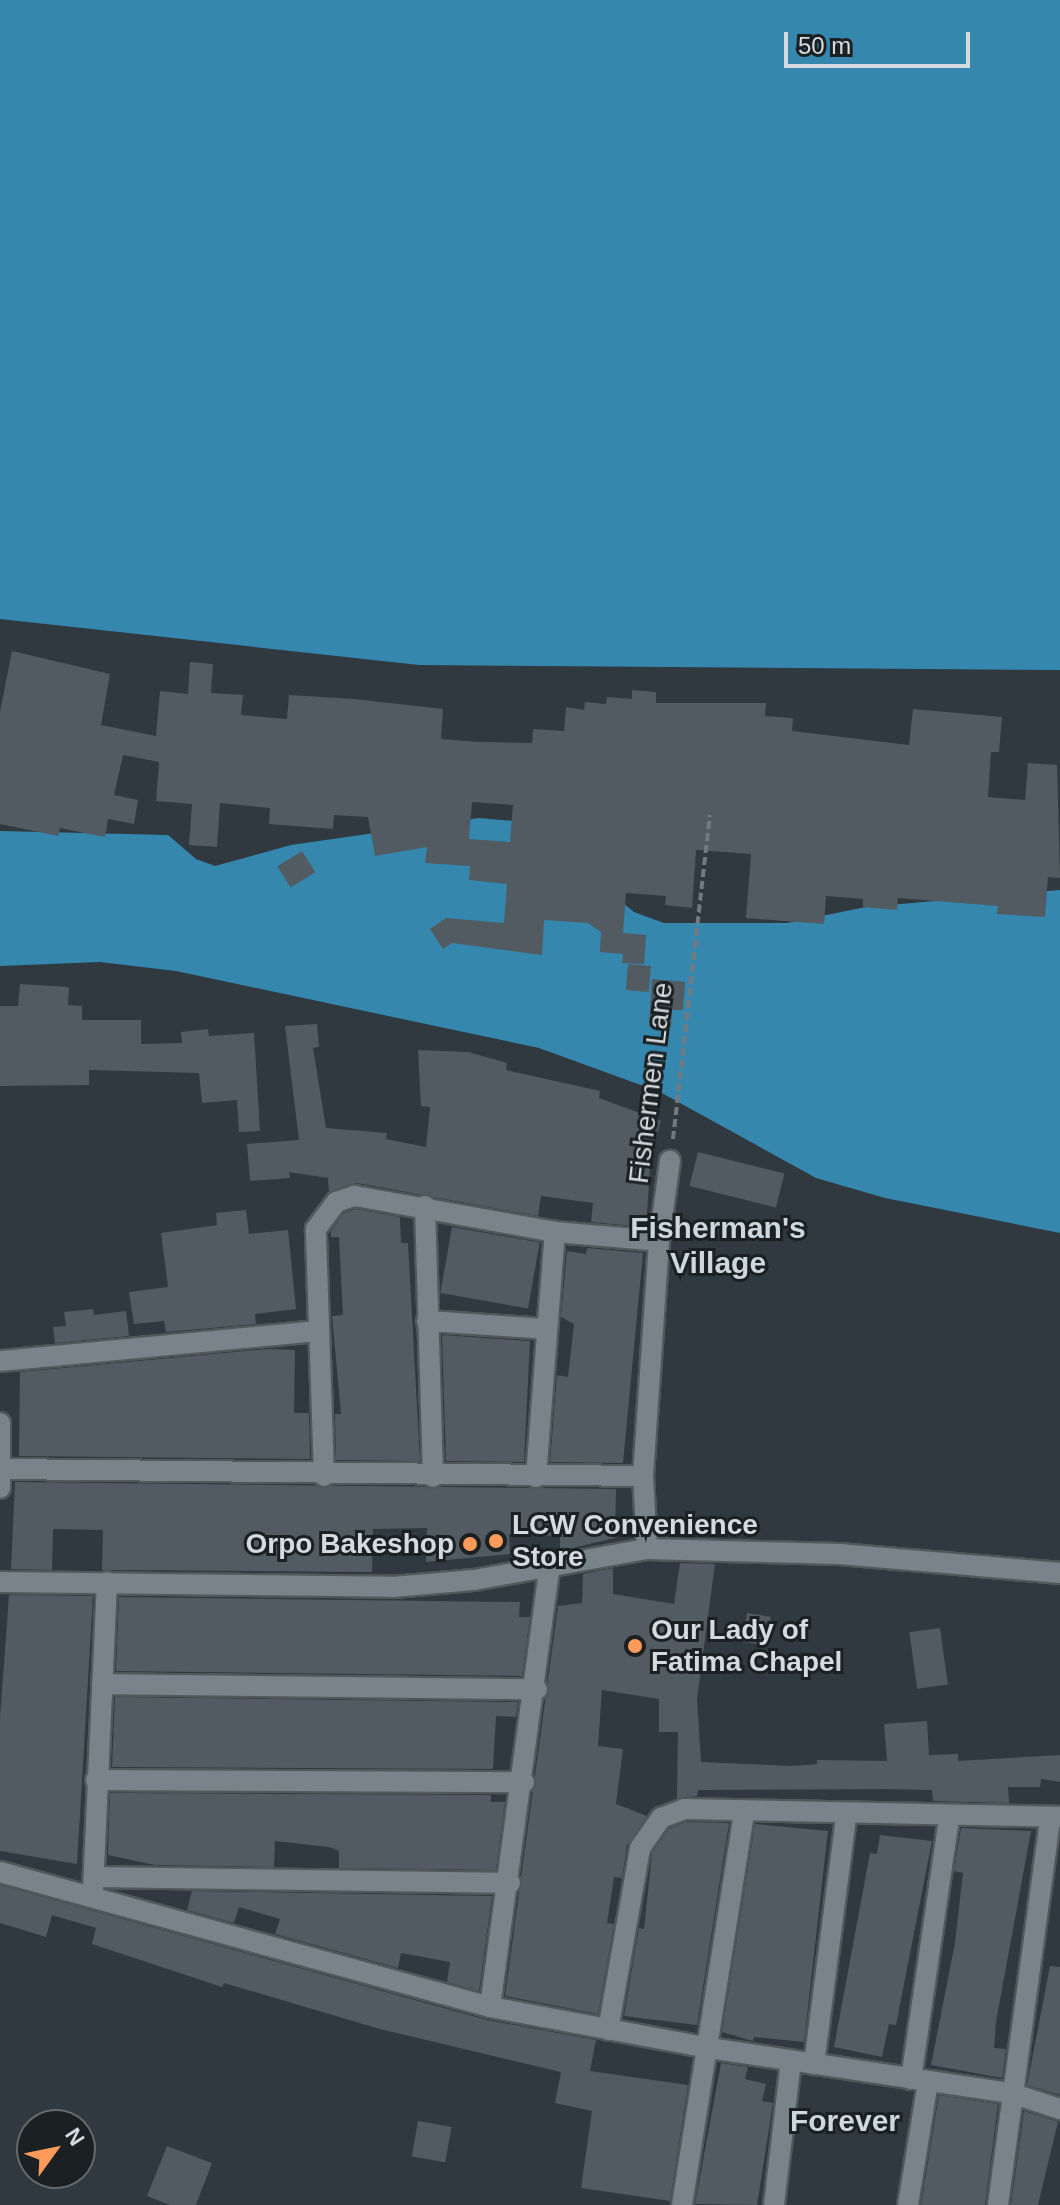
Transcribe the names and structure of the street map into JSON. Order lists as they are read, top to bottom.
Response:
{
  "streets": {
    "street": ["Fishermen Lane"]
  },
  "districts": ["Fisherman's Village", "Forever"],
  "places": ["LCW Convenience Store", "Orpo Bakeshop", "Our Lady of Fatima Chapel"],
  "scale_bar": "50 m",
  "north": "top right"
}
